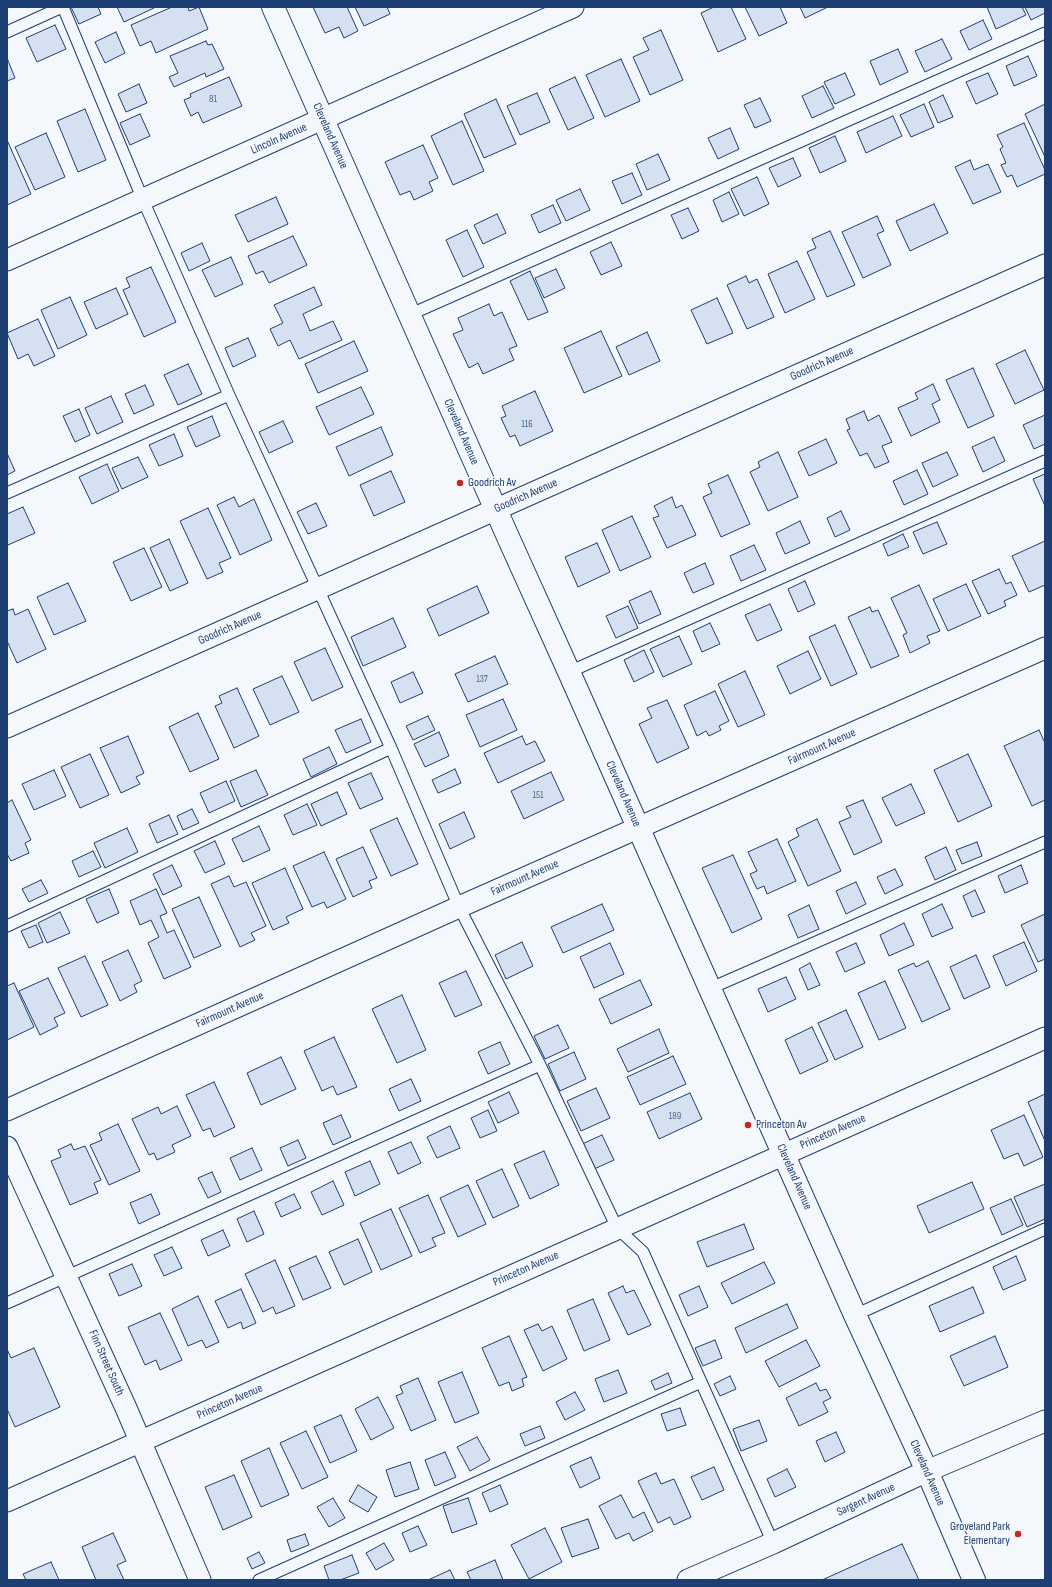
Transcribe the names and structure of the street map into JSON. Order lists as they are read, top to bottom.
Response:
{
  "streets": {
    "street": [
      "Cleveland Avenue",
      "Lincoln Avenue",
      "Goodrich Avenue",
      "Fairmount Avenue",
      "Princeton Avenue",
      "Finn Street South",
      "Sargent Avenue"
    ]
  },
  "crossings": [
    ["Cleveland Avenue", "Lincoln Avenue"],
    ["Cleveland Avenue", "Goodrich Avenue"],
    ["Cleveland Avenue", "Fairmount Avenue"],
    ["Cleveland Avenue", "Princeton Avenue"],
    ["Cleveland Avenue", "Sargent Avenue"],
    ["Princeton Avenue", "Finn Street South"]
  ],
  "places": ["Goodrich Av", "Princeton Av", "Groveland Park Elementary"],
  "house_numbers": [
    "81",
    "116",
    "137",
    "151",
    "189"
  ]
}
